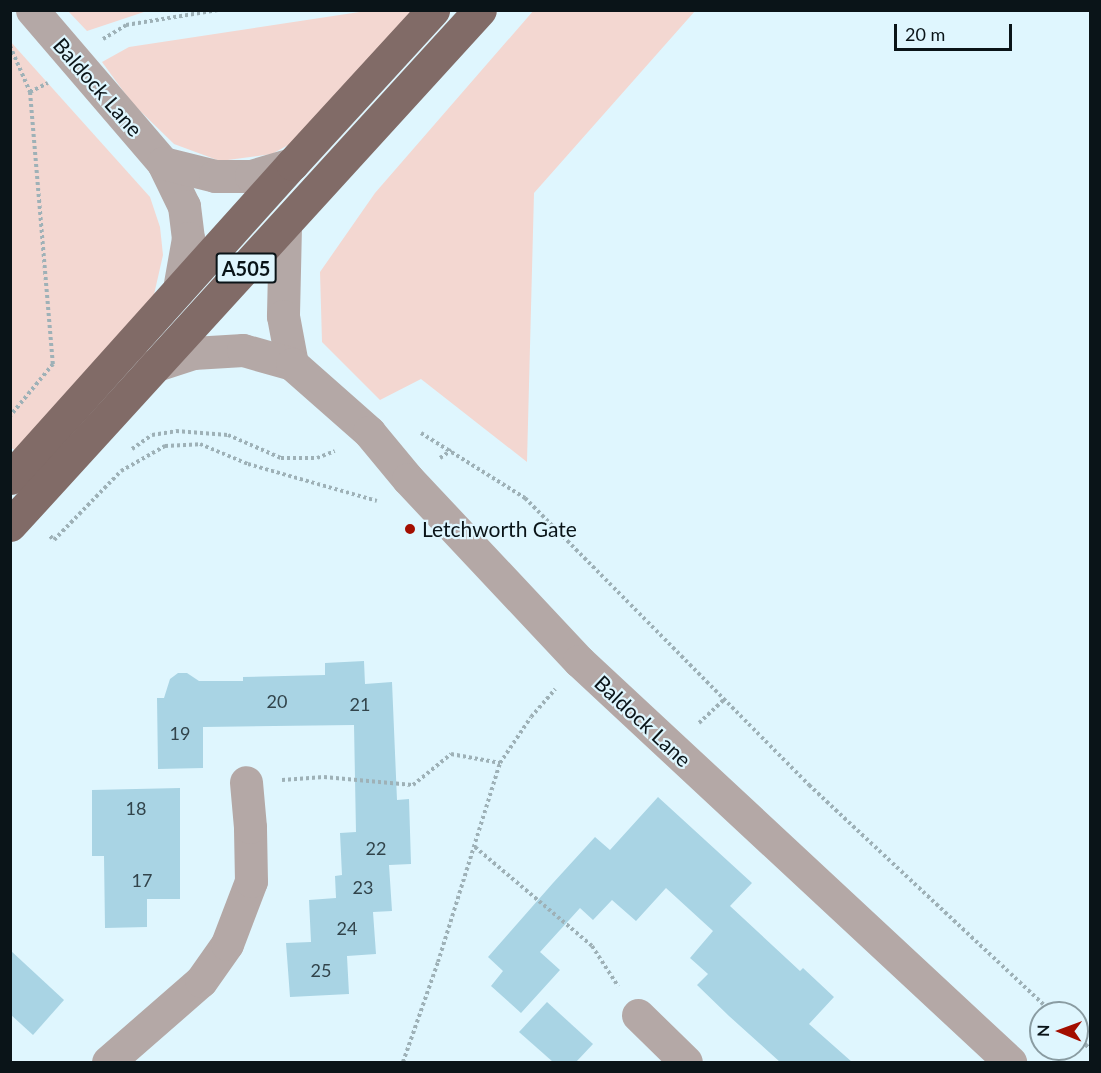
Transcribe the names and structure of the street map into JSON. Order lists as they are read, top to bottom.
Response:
{
  "streets": {
    "main road": ["A505"],
    "street": ["Baldock Lane"]
  },
  "crossings": [
    ["Baldock Lane", "A505"]
  ],
  "places": ["Letchworth Gate"],
  "house_numbers": [
    "20",
    "21",
    "19",
    "18",
    "22",
    "17",
    "23",
    "24",
    "25"
  ],
  "scale_bar": "20 m",
  "north": "left"
}
